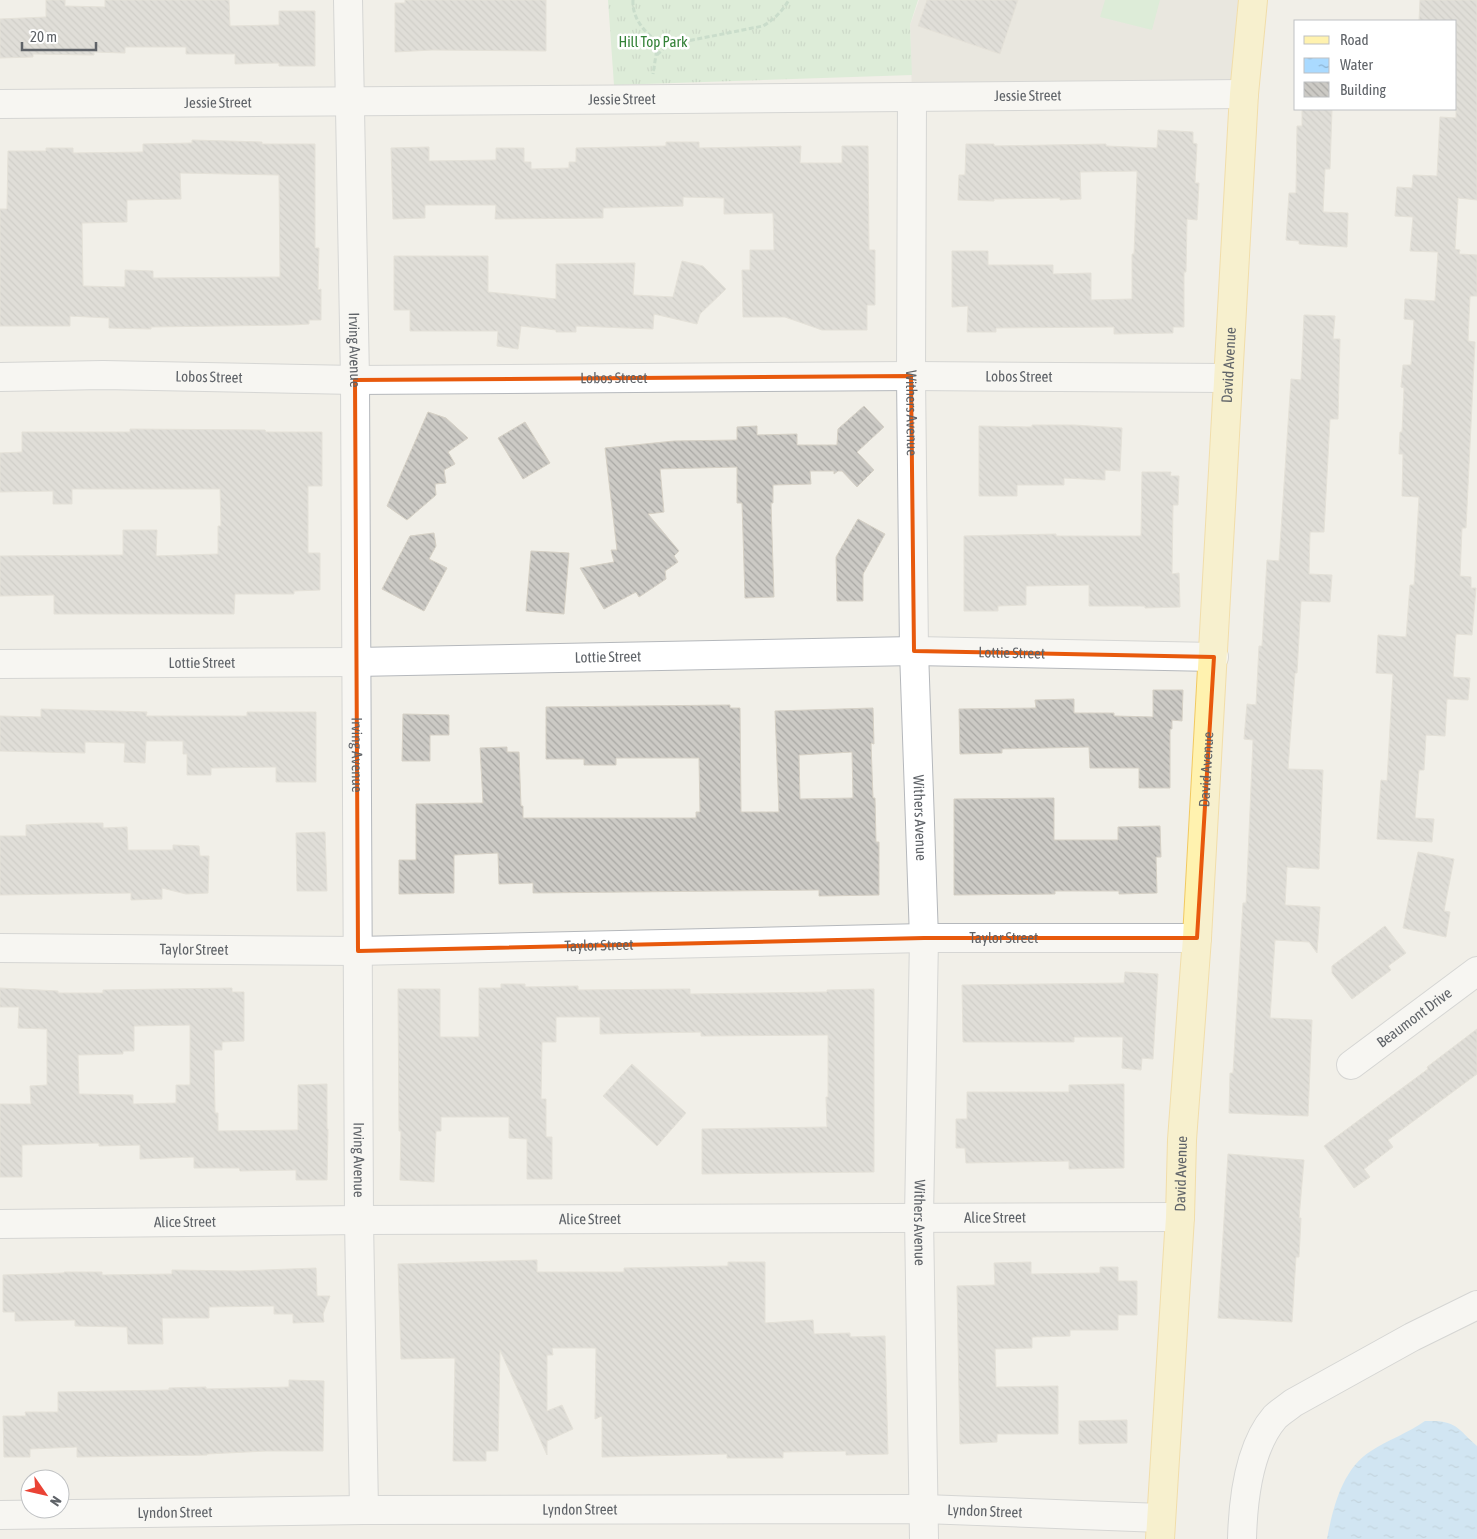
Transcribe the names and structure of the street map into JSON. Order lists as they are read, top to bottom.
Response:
{
  "streets": {
    "main road": ["David Avenue"],
    "street": [
      "Jessie Street",
      "Irving Avenue",
      "Lobos Street",
      "Withers Avenue",
      "Lottie Street",
      "Taylor Street",
      "Beaumont Drive",
      "Alice Street",
      "Lyndon Street"
    ]
  },
  "crossings": [
    ["Jessie Street", "Irving Avenue"],
    ["Jessie Street", "David Avenue"],
    ["Jessie Street", "Withers Avenue"],
    ["Irving Avenue", "Lobos Street"],
    ["Irving Avenue", "Lottie Street"],
    ["Irving Avenue", "Taylor Street"],
    ["Irving Avenue", "Alice Street"],
    ["Irving Avenue", "Lyndon Street"],
    ["David Avenue", "Lobos Street"],
    ["David Avenue", "Lottie Street"],
    ["David Avenue", "Taylor Street"],
    ["David Avenue", "Alice Street"],
    ["David Avenue", "Lyndon Street"],
    ["Lobos Street", "Withers Avenue"],
    ["Withers Avenue", "Lottie Street"],
    ["Withers Avenue", "Taylor Street"],
    ["Withers Avenue", "Alice Street"],
    ["Withers Avenue", "Lyndon Street"]
  ],
  "parks": ["Hill Top Park"],
  "legend": ["Road", "Water", "Building"],
  "scale_bar": "20 m",
  "north": "bottom right"
}
